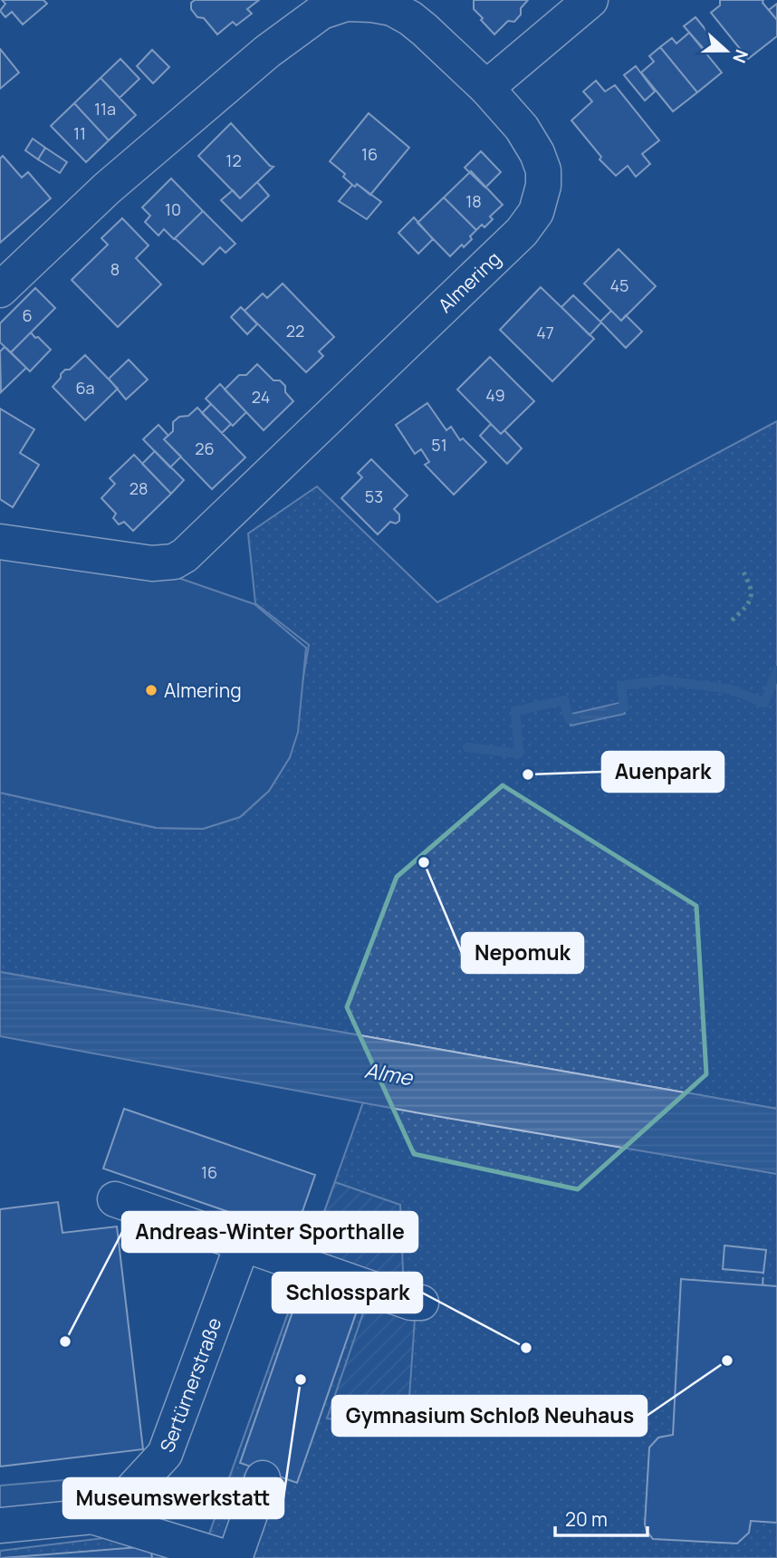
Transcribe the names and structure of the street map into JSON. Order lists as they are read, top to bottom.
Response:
{
  "streets": {
    "street": ["Almering", "Sertürnerstraße"]
  },
  "water": ["Alme"],
  "places": [
    "Almering",
    "Auenpark",
    "Nepomuk",
    "Andreas-Winter Sporthalle",
    "Schlosspark",
    "Gymnasium Schloß Neuhaus",
    "Museumswerkstatt"
  ],
  "house_numbers": [
    "11a",
    "11",
    "16",
    "12",
    "18",
    "10",
    "8",
    "45",
    "6",
    "22",
    "47",
    "6a",
    "49",
    "24",
    "51",
    "26",
    "28",
    "53",
    "16"
  ],
  "scale_bar": "20 m",
  "north": "right"
}
